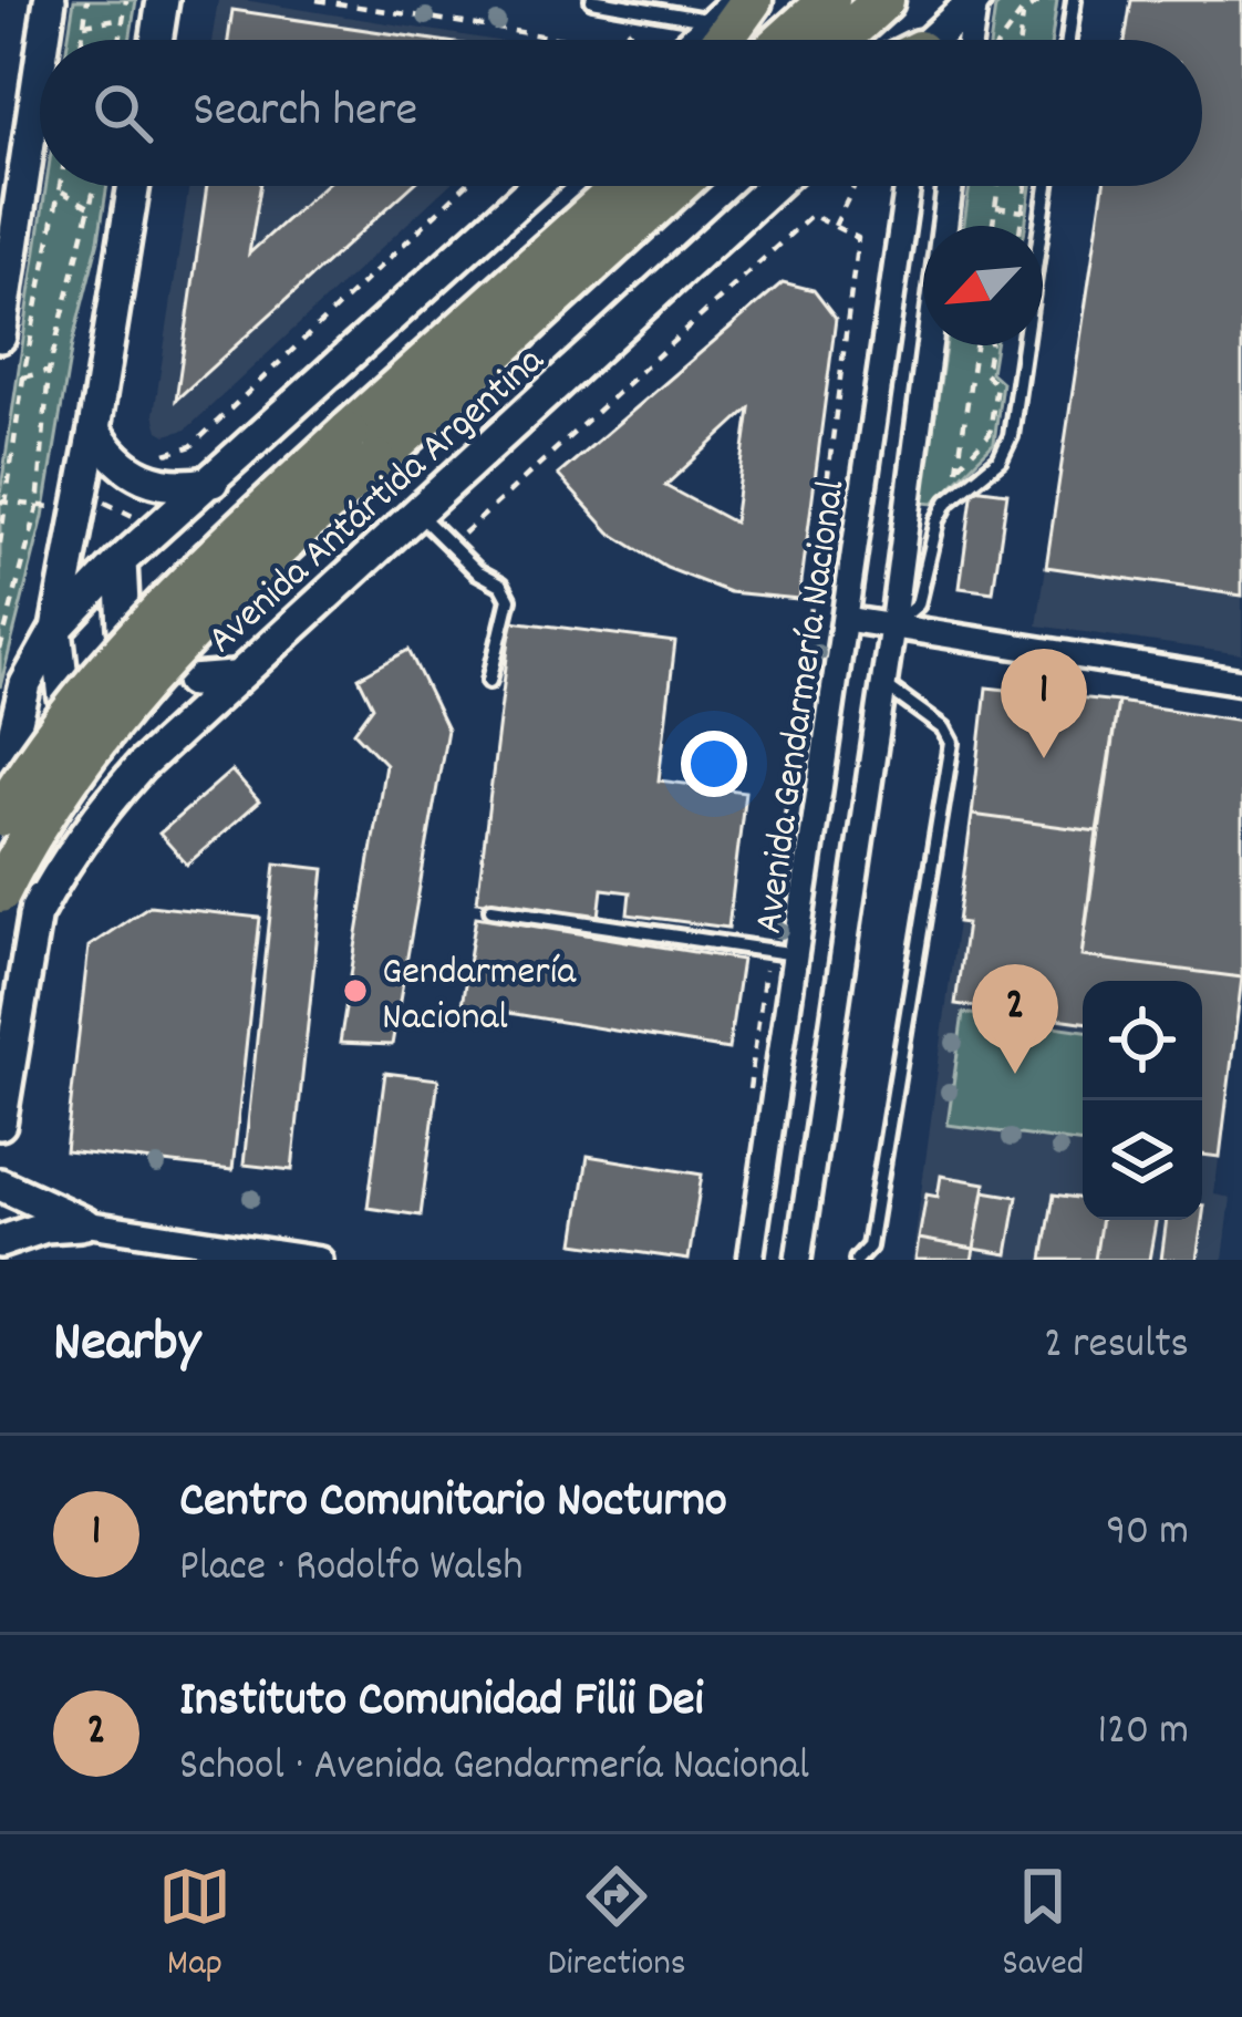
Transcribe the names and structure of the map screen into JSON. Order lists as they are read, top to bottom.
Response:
{
  "streets": {
    "main road": ["Avenida Antártida Argentina"],
    "street": ["Avenida Gendarmería Nacional"]
  },
  "places": ["Gendarmería Nacional"],
  "north": "bottom left",
  "page": {
    "search": "Search here",
    "pins": ["1", "2"],
    "heading": ["Nearby", "2 results"],
    "list": [
      {
        "mark": "1",
        "name": "Centro Comunitario Nocturno",
        "note": "Place · Rodolfo Walsh",
        "value": "90 m"
      },
      {
        "mark": "2",
        "name": "Instituto Comunidad Filii Dei",
        "note": "School · Avenida Gendarmería Nacional",
        "value": "120 m"
      }
    ],
    "nav": ["Map", "Directions", "Saved"]
  }
}
